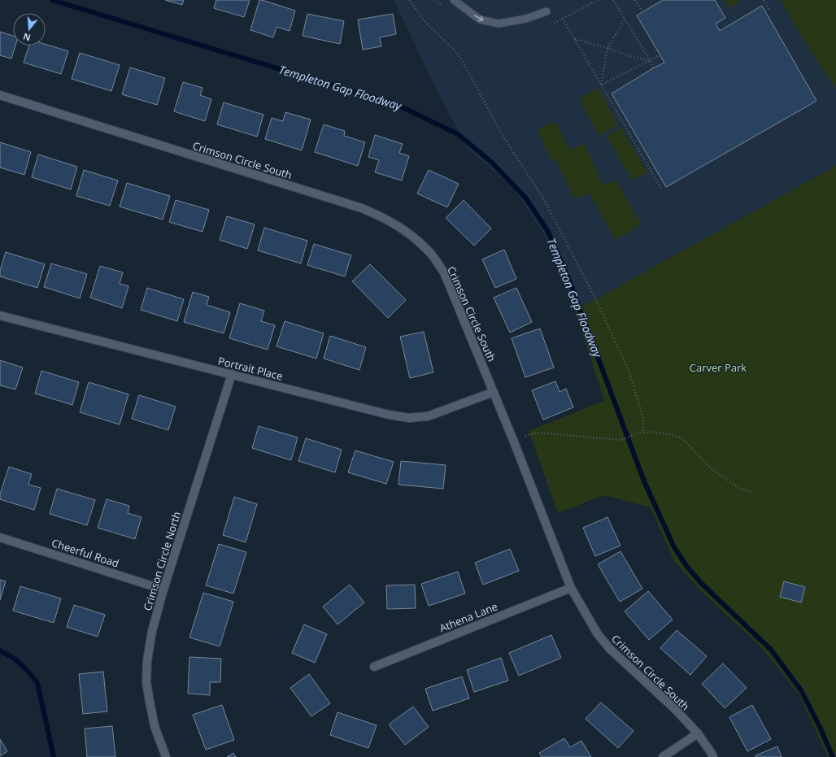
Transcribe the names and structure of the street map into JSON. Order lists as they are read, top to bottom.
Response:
{
  "streets": {
    "street": [
      "Crimson Circle South",
      "Portrait Place",
      "Cheerful Road",
      "Crimson Circle North",
      "Athena Lane"
    ]
  },
  "crossings": [
    ["Crimson Circle South", "Portrait Place"],
    ["Crimson Circle South", "Athena Lane"],
    ["Portrait Place", "Crimson Circle North"],
    ["Cheerful Road", "Crimson Circle North"]
  ],
  "water": ["Templeton Gap Floodway"],
  "parks": ["Carver Park"],
  "north": "bottom"
}
